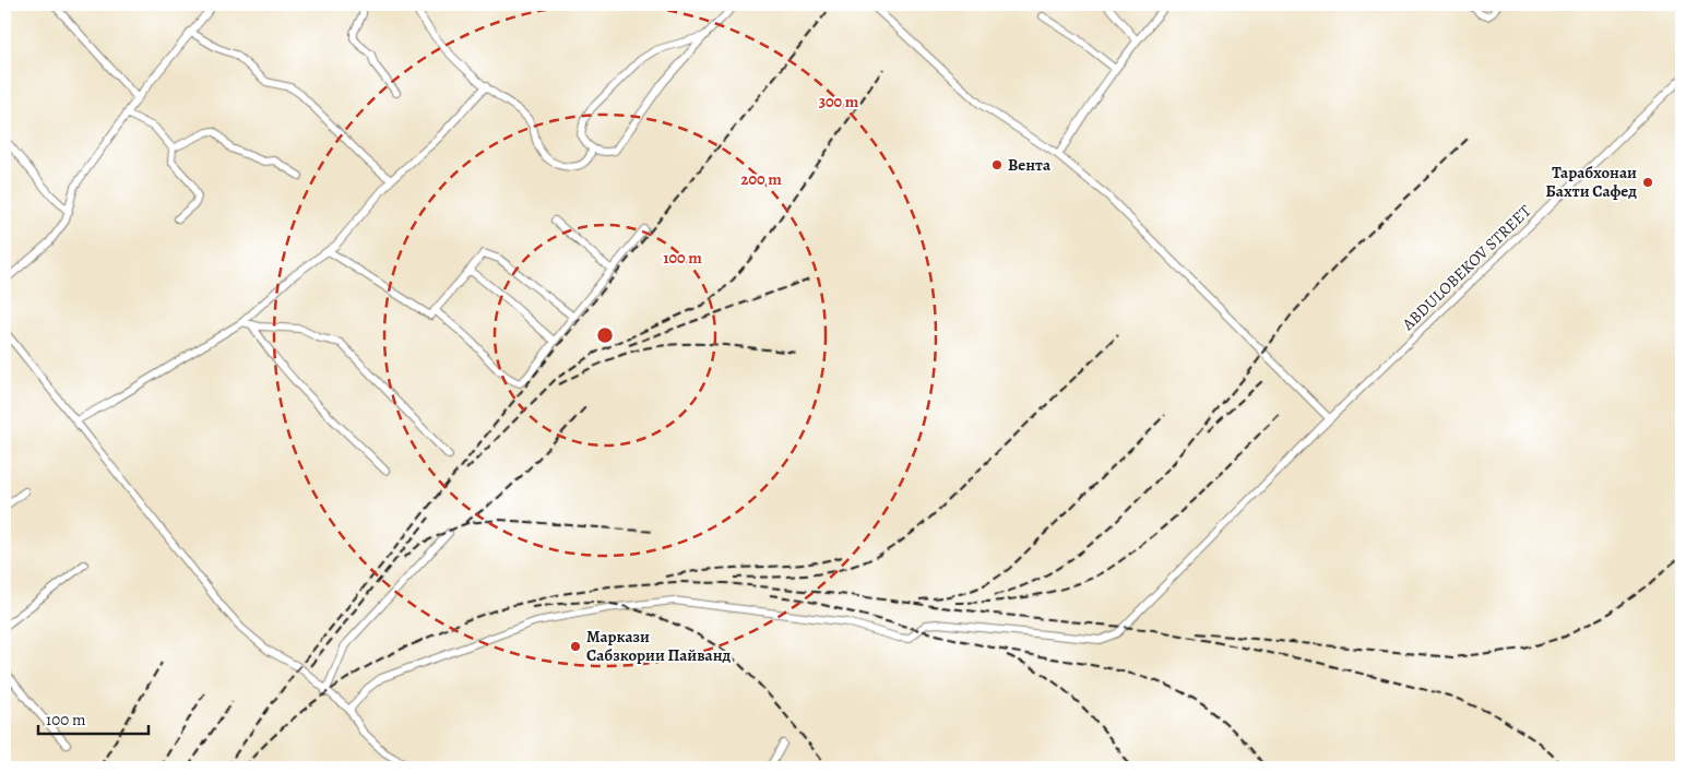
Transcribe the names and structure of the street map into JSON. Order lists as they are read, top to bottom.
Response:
{
  "streets": {
    "street": ["ABDULOBEKOV STREET"]
  },
  "places": ["Вента", "Тарабхонаи Бахти Сафед", "Маркази Сабзкории Пайванд"],
  "scale_bar": "100 m",
  "rings": ["300 m", "200 m", "100 m"]
}
